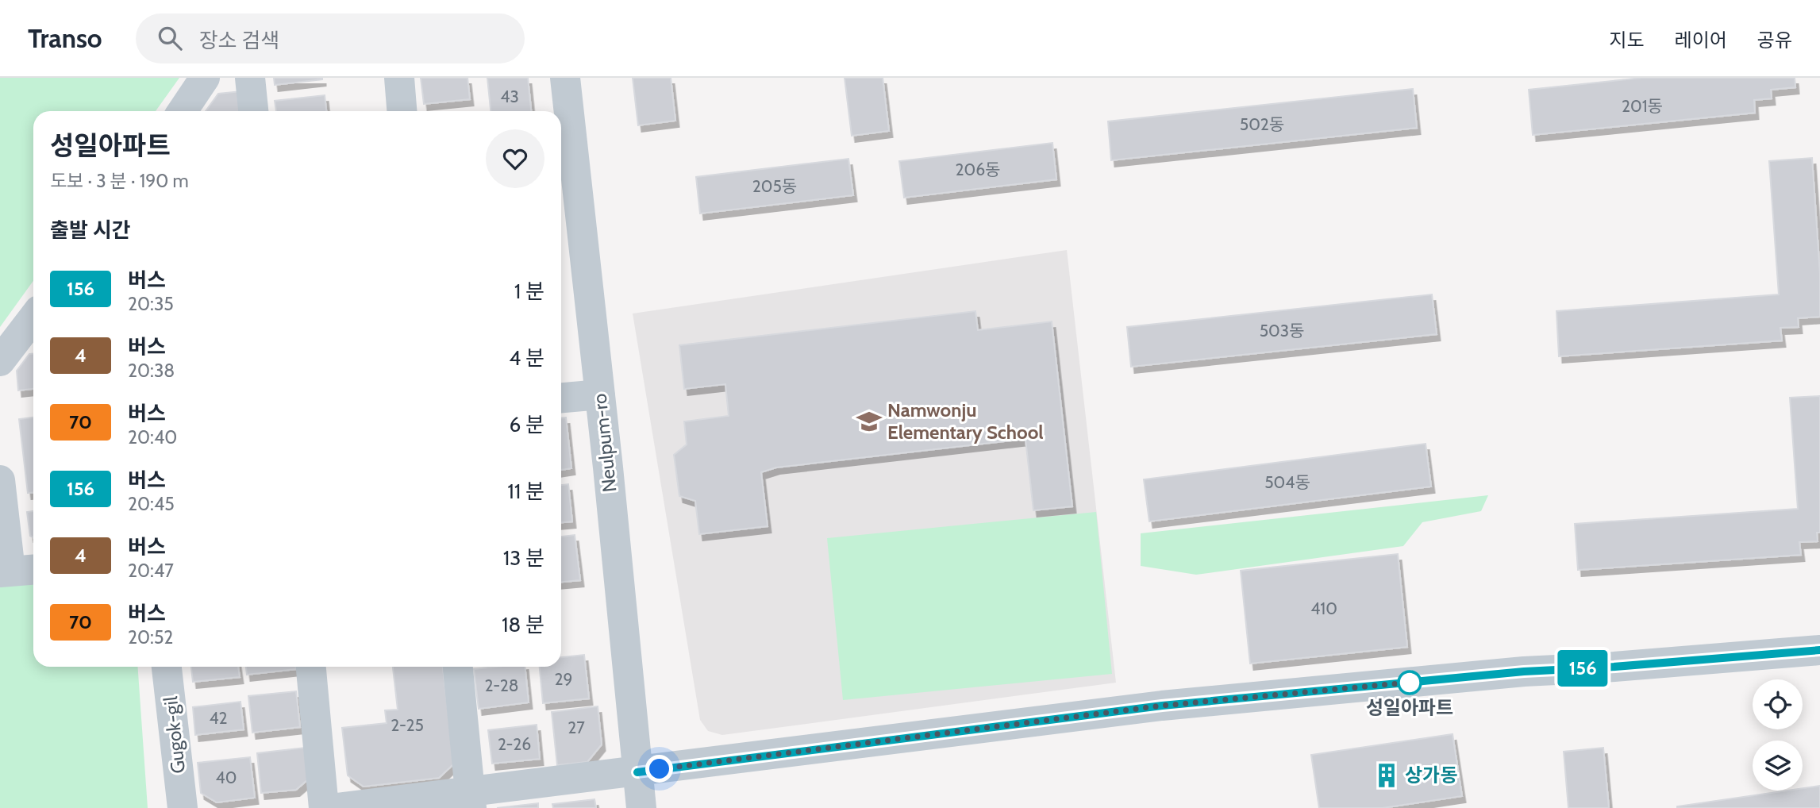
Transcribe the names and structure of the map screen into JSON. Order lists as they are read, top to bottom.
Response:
{
  "streets": {
    "street": ["Neulpum-ro", "Gugok-gil"]
  },
  "places": {
    "school or university": ["Namwonju Elementary School"],
    "other": ["성일아파트"],
    "building": ["상가동"]
  },
  "lines": ["bus line 156"],
  "house_numbers": [
    "43",
    "201동",
    "502동",
    "206동",
    "205동",
    "503동",
    "504동",
    "410",
    "29",
    "2-28",
    "42",
    "2-25",
    "27",
    "2-26",
    "40"
  ],
  "page": {
    "header": "Transo",
    "search": "장소 검색",
    "nav": ["지도", "레이어", "공유"],
    "on_map": "156",
    "heading": [
      ["성일아파트", "도보 · 3 분 · 190 m"],
      "출발 시간"
    ],
    "list": [
      {
        "mark": "156",
        "name": "버스",
        "note": "20:35",
        "value": "1 분"
      },
      {
        "mark": "4",
        "name": "버스",
        "note": "20:38",
        "value": "4 분"
      },
      {
        "mark": "70",
        "name": "버스",
        "note": "20:40",
        "value": "6 분"
      },
      {
        "mark": "156",
        "name": "버스",
        "note": "20:45",
        "value": "11 분"
      },
      {
        "mark": "4",
        "name": "버스",
        "note": "20:47",
        "value": "13 분"
      },
      {
        "mark": "70",
        "name": "버스",
        "note": "20:52",
        "value": "18 분"
      }
    ]
  }
}
